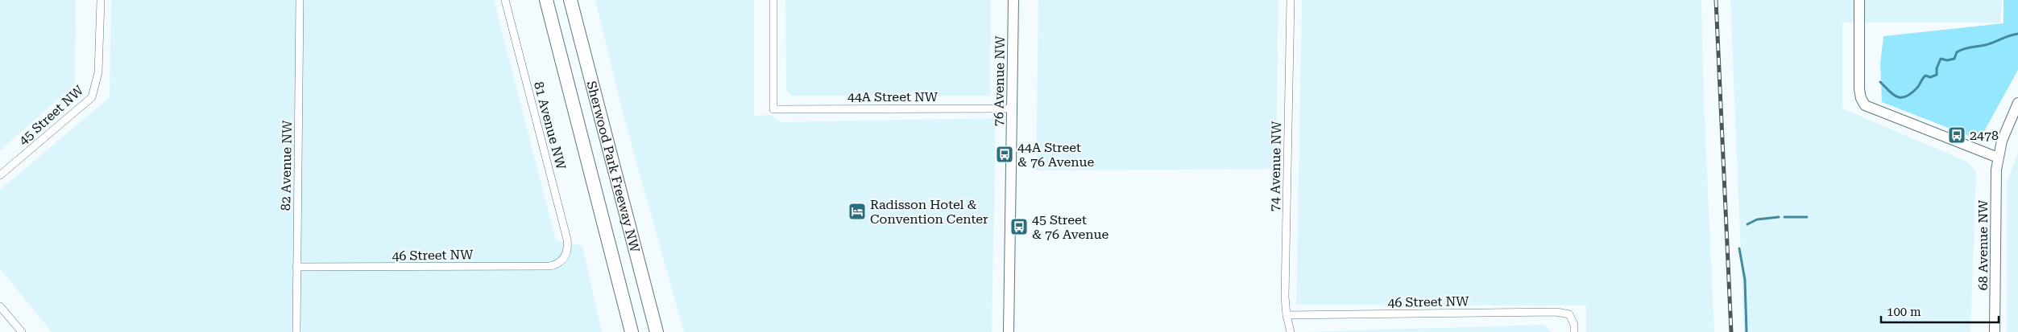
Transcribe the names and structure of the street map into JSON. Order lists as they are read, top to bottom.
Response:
{
  "streets": {
    "highway": ["Sherwood Park Freeway NW"],
    "street": [
      "76 Avenue NW",
      "44A Street NW",
      "45 Street NW",
      "81 Avenue NW",
      "82 Avenue NW",
      "74 Avenue NW",
      "68 Avenue NW",
      "46 Street NW"
    ]
  },
  "crossings": [
    ["76 Avenue NW", "44A Street NW"],
    ["81 Avenue NW", "46 Street NW"],
    ["82 Avenue NW", "46 Street NW"],
    ["74 Avenue NW", "46 Street NW"]
  ],
  "places": {
    "bus stop": ["2478", "44A Street & 76 Avenue", "45 Street & 76 Avenue"],
    "hotel": ["Radisson Hotel & Convention Center"]
  },
  "scale_bar": "100 m"
}
